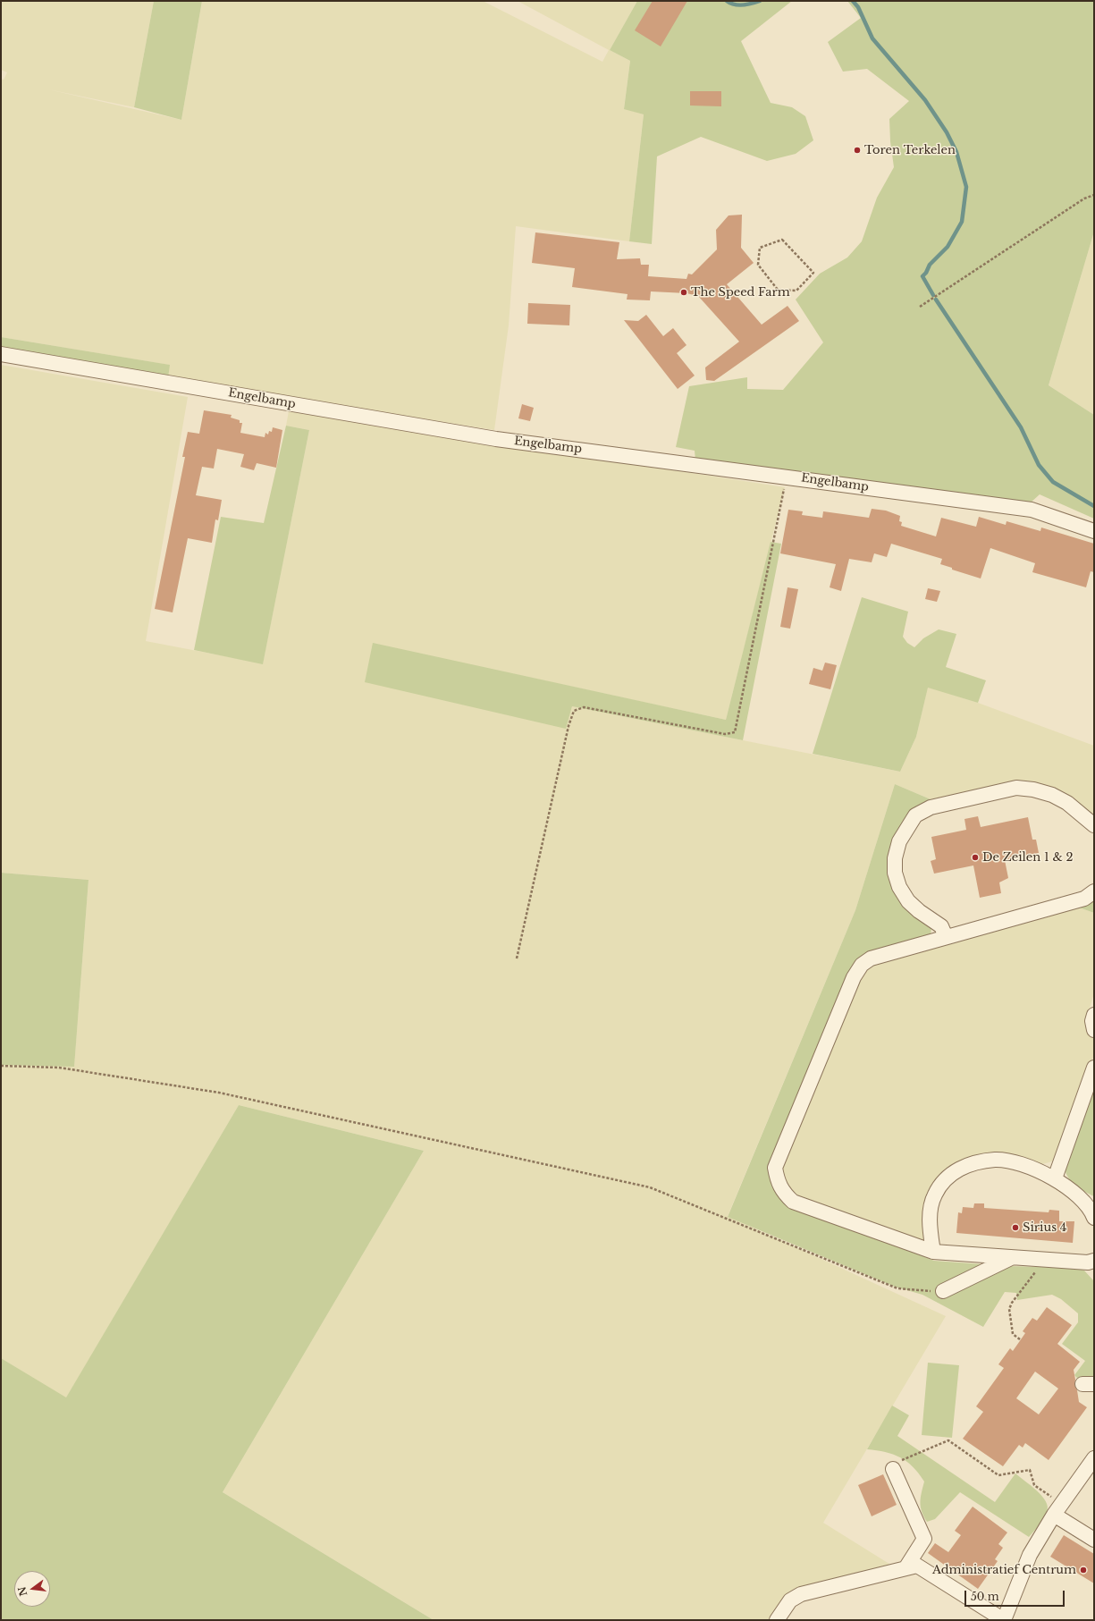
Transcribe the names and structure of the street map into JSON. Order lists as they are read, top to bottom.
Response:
{
  "streets": {
    "street": ["Engelbamp"]
  },
  "places": [
    "Toren Terkelen",
    "The Speed Farm",
    "De Zeilen 1 & 2",
    "Sirius 4",
    "Administratief Centrum"
  ],
  "scale_bar": "50 m",
  "north": "left"
}
